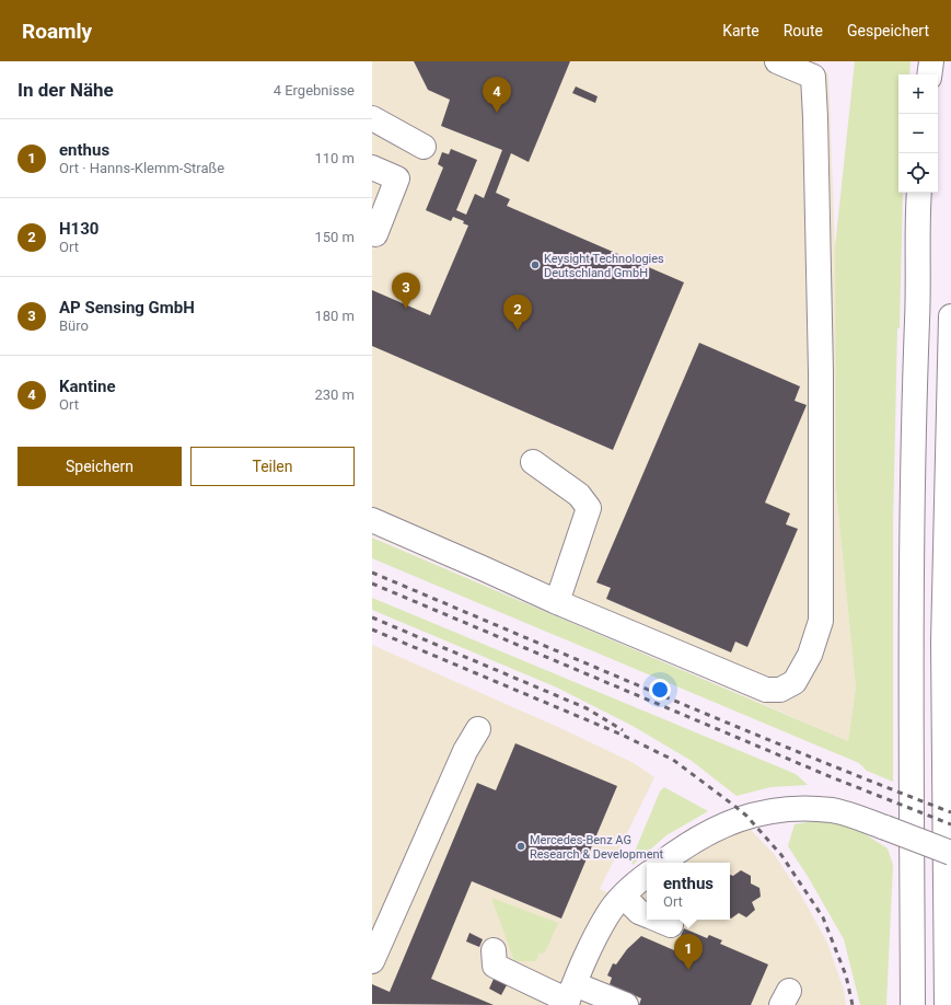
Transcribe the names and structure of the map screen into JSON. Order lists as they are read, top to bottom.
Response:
{
  "places": ["Keysight Technologies Deutschland GmbH", "Mercedes-Benz AG Research & Development"],
  "page": {
    "header": "Roamly",
    "nav": ["Karte", "Route", "Gespeichert"],
    "heading": ["In der Nähe", "4 Ergebnisse"],
    "map_buttons": ["+", "−"],
    "pins": [
      "4",
      "3",
      "2",
      "1"
    ],
    "list": [
      {
        "mark": "1",
        "name": "enthus",
        "note": "Ort · Hanns-Klemm-Straße",
        "value": "110 m"
      },
      {
        "mark": "2",
        "name": "H130",
        "note": "Ort",
        "value": "150 m"
      },
      {
        "mark": "3",
        "name": "AP Sensing GmbH",
        "note": "Büro",
        "value": "180 m"
      },
      {
        "mark": "4",
        "name": "Kantine",
        "note": "Ort",
        "value": "230 m"
      }
    ],
    "buttons": ["Speichern", "Teilen"],
    "popup": ["enthus", "Ort"]
  }
}
